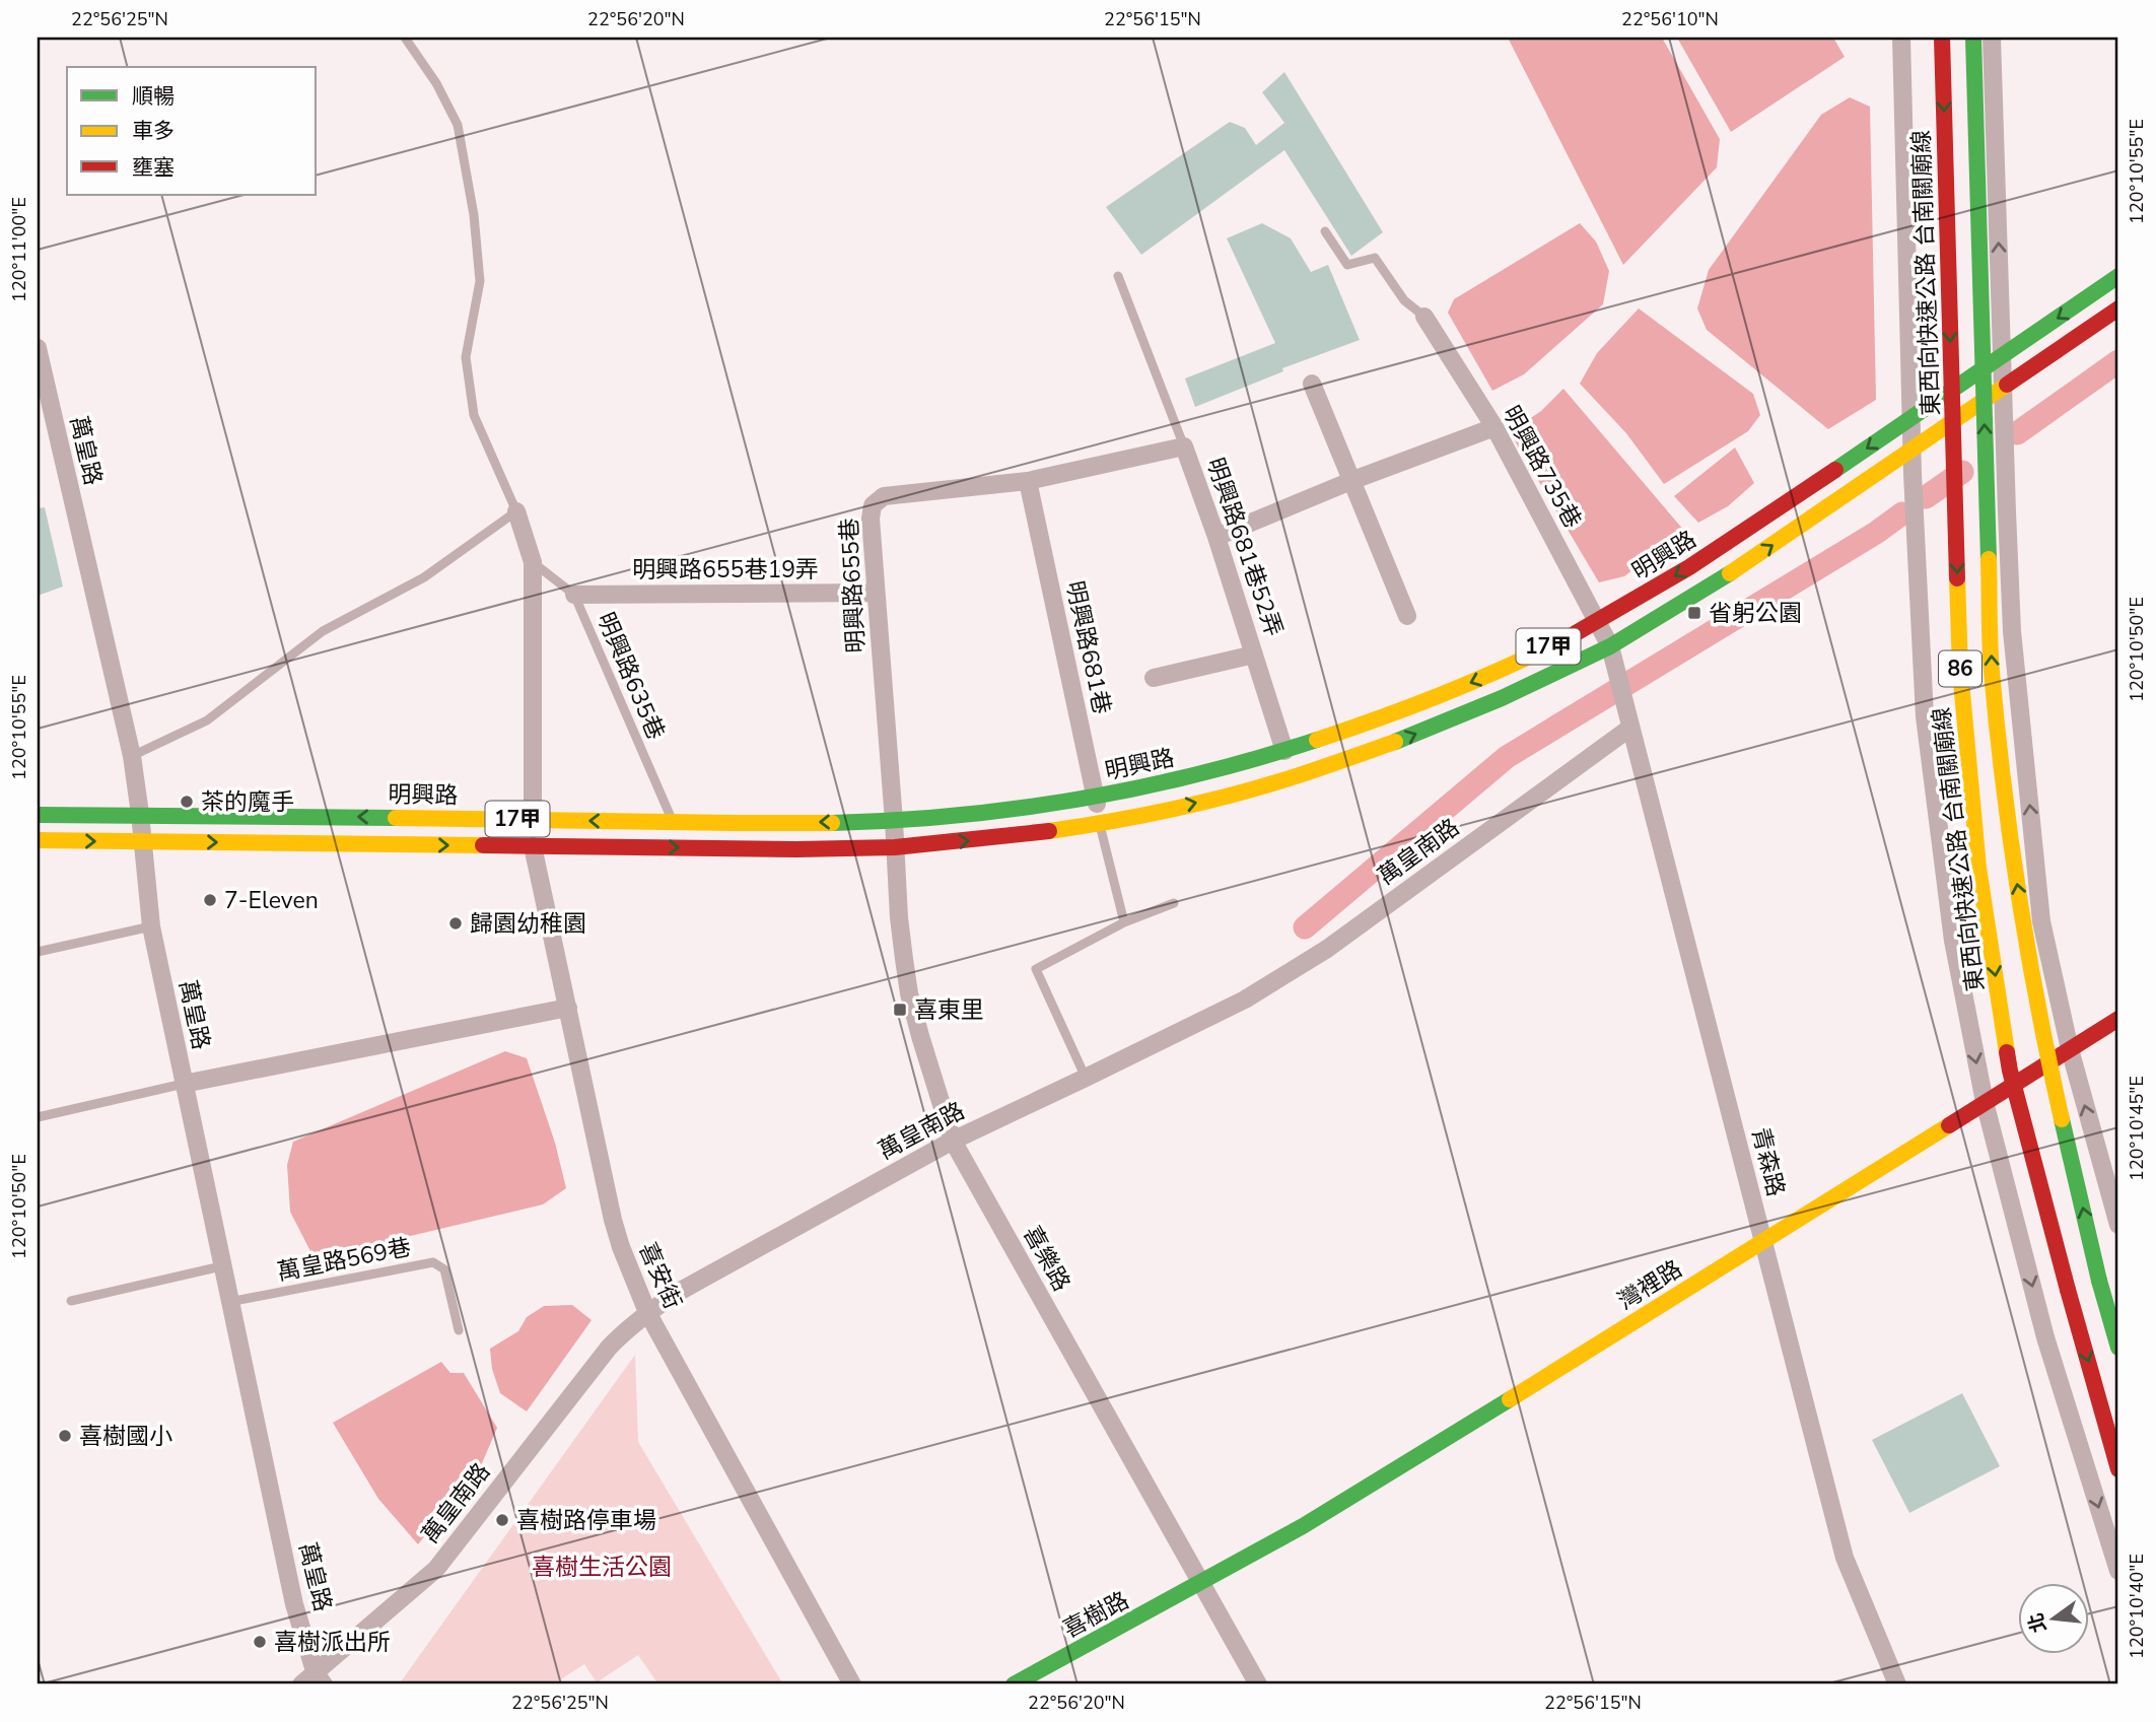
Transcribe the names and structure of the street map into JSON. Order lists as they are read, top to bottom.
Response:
{
  "streets": {
    "main road": [
      "東西向快速公路 台南關廟線",
      "明興路",
      "17甲",
      "86",
      "灣裡路",
      "喜樹路"
    ],
    "street": [
      "萬皇路",
      "明興路735巷",
      "明興路681巷52弄",
      "明興路655巷19弄",
      "明興路655巷",
      "明興路681巷",
      "萬皇南路",
      "青森路",
      "喜樂路",
      "喜安街"
    ],
    "lane": ["明興路635巷", "萬皇路569巷"]
  },
  "crossings": [
    ["萬皇路", "明興路"],
    ["萬皇路", "17甲"],
    ["萬皇路", "萬皇南路"],
    ["萬皇路", "萬皇路569巷"],
    ["明興路735巷", "明興路"],
    ["明興路735巷", "17甲"],
    ["明興路735巷", "青森路"],
    ["明興路681巷52弄", "明興路"],
    ["明興路681巷52弄", "明興路655巷"],
    ["明興路681巷52弄", "明興路681巷"],
    ["明興路", "明興路655巷"],
    ["明興路", "明興路681巷"],
    ["明興路", "明興路635巷"],
    ["明興路", "喜樂路"],
    ["明興路655巷19弄", "明興路655巷"],
    ["明興路655巷19弄", "明興路635巷"],
    ["明興路655巷", "明興路681巷"],
    ["明興路655巷", "喜樂路"],
    ["17甲", "明興路681巷"],
    ["17甲", "青森路"],
    ["17甲", "喜樂路"],
    ["17甲", "喜安街"],
    ["萬皇南路", "青森路"],
    ["萬皇南路", "喜樂路"],
    ["萬皇南路", "喜安街"],
    ["青森路", "灣裡路"],
    ["喜樂路", "灣裡路"],
    ["喜樂路", "喜樹路"],
    ["灣裡路", "喜樹路"]
  ],
  "parks": ["喜樹生活公園"],
  "places": {
    "transit": ["省躬公園", "喜東里"],
    "other": [
      "茶的魔手",
      "7-Eleven",
      "歸園幼稚園",
      "喜樹國小",
      "喜樹路停車場",
      "喜樹派出所"
    ]
  },
  "legend": ["順暢", "車多", "壅塞"],
  "north": "left",
  "coordinates": [
    "22°56'25\"N",
    "22°56'20\"N",
    "22°56'15\"N",
    "22°56'10\"N",
    "120°10'55\"E",
    "120°11'00\"E",
    "120°10'50\"E",
    "120°10'45\"E",
    "120°10'40\"E"
  ]
}
